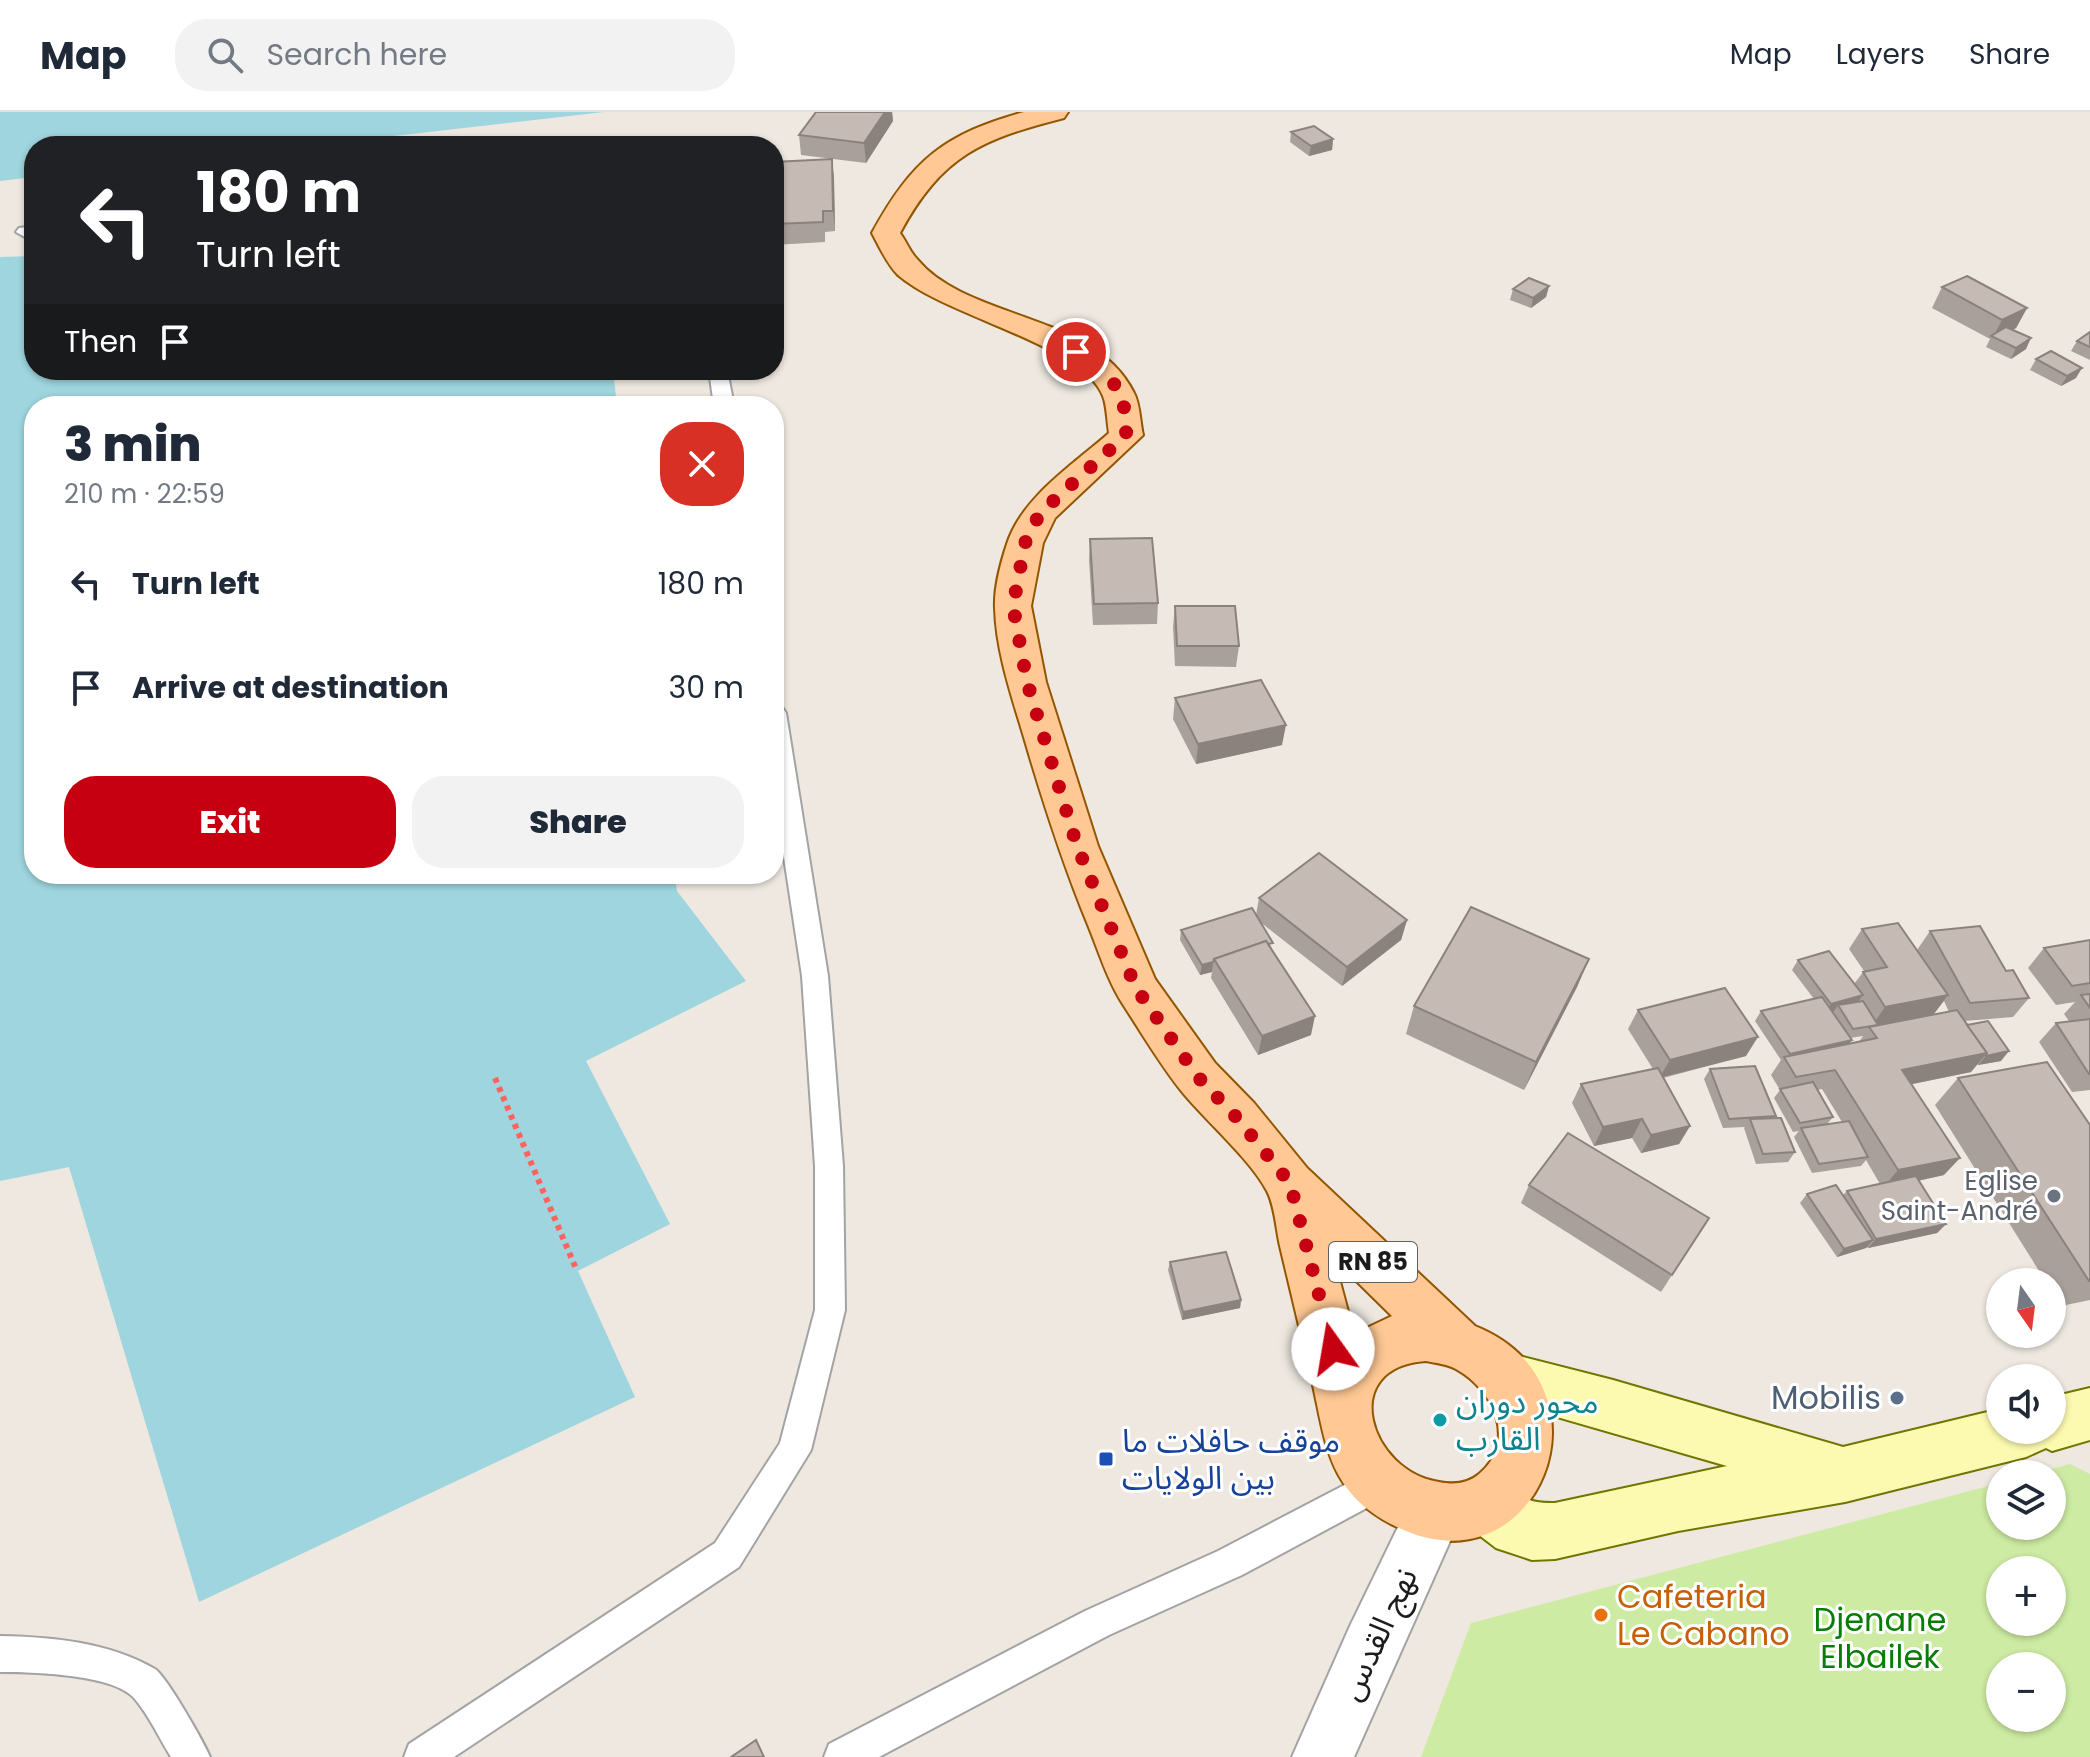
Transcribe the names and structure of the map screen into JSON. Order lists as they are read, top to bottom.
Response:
{
  "streets": {
    "main road": ["RN 85"],
    "street": ["نهج القدس"]
  },
  "crossings": [
    ["RN 85", "نهج القدس"]
  ],
  "parks": ["Djenane Elbailek"],
  "places": {
    "other": [
      "Eglise Saint-André",
      "Mobilis",
      "محور دوران القارب",
      "Cafeteria Le Cabano"
    ],
    "transit": ["موقف حافلات ما بين الولايات"]
  },
  "north": "bottom",
  "page": {
    "header": "Map",
    "search": "Search here",
    "nav": ["Map", "Layers", "Share"],
    "turn": ["180 m", "Turn left"],
    "then": "Then",
    "heading": ["3 min", "210 m · 22:59"],
    "list": [
      {
        "name": "Turn left",
        "value": "180 m"
      },
      {
        "name": "Arrive at destination",
        "value": "30 m"
      }
    ],
    "buttons": ["Exit", "Share"],
    "map_buttons": ["+", "−"]
  }
}
